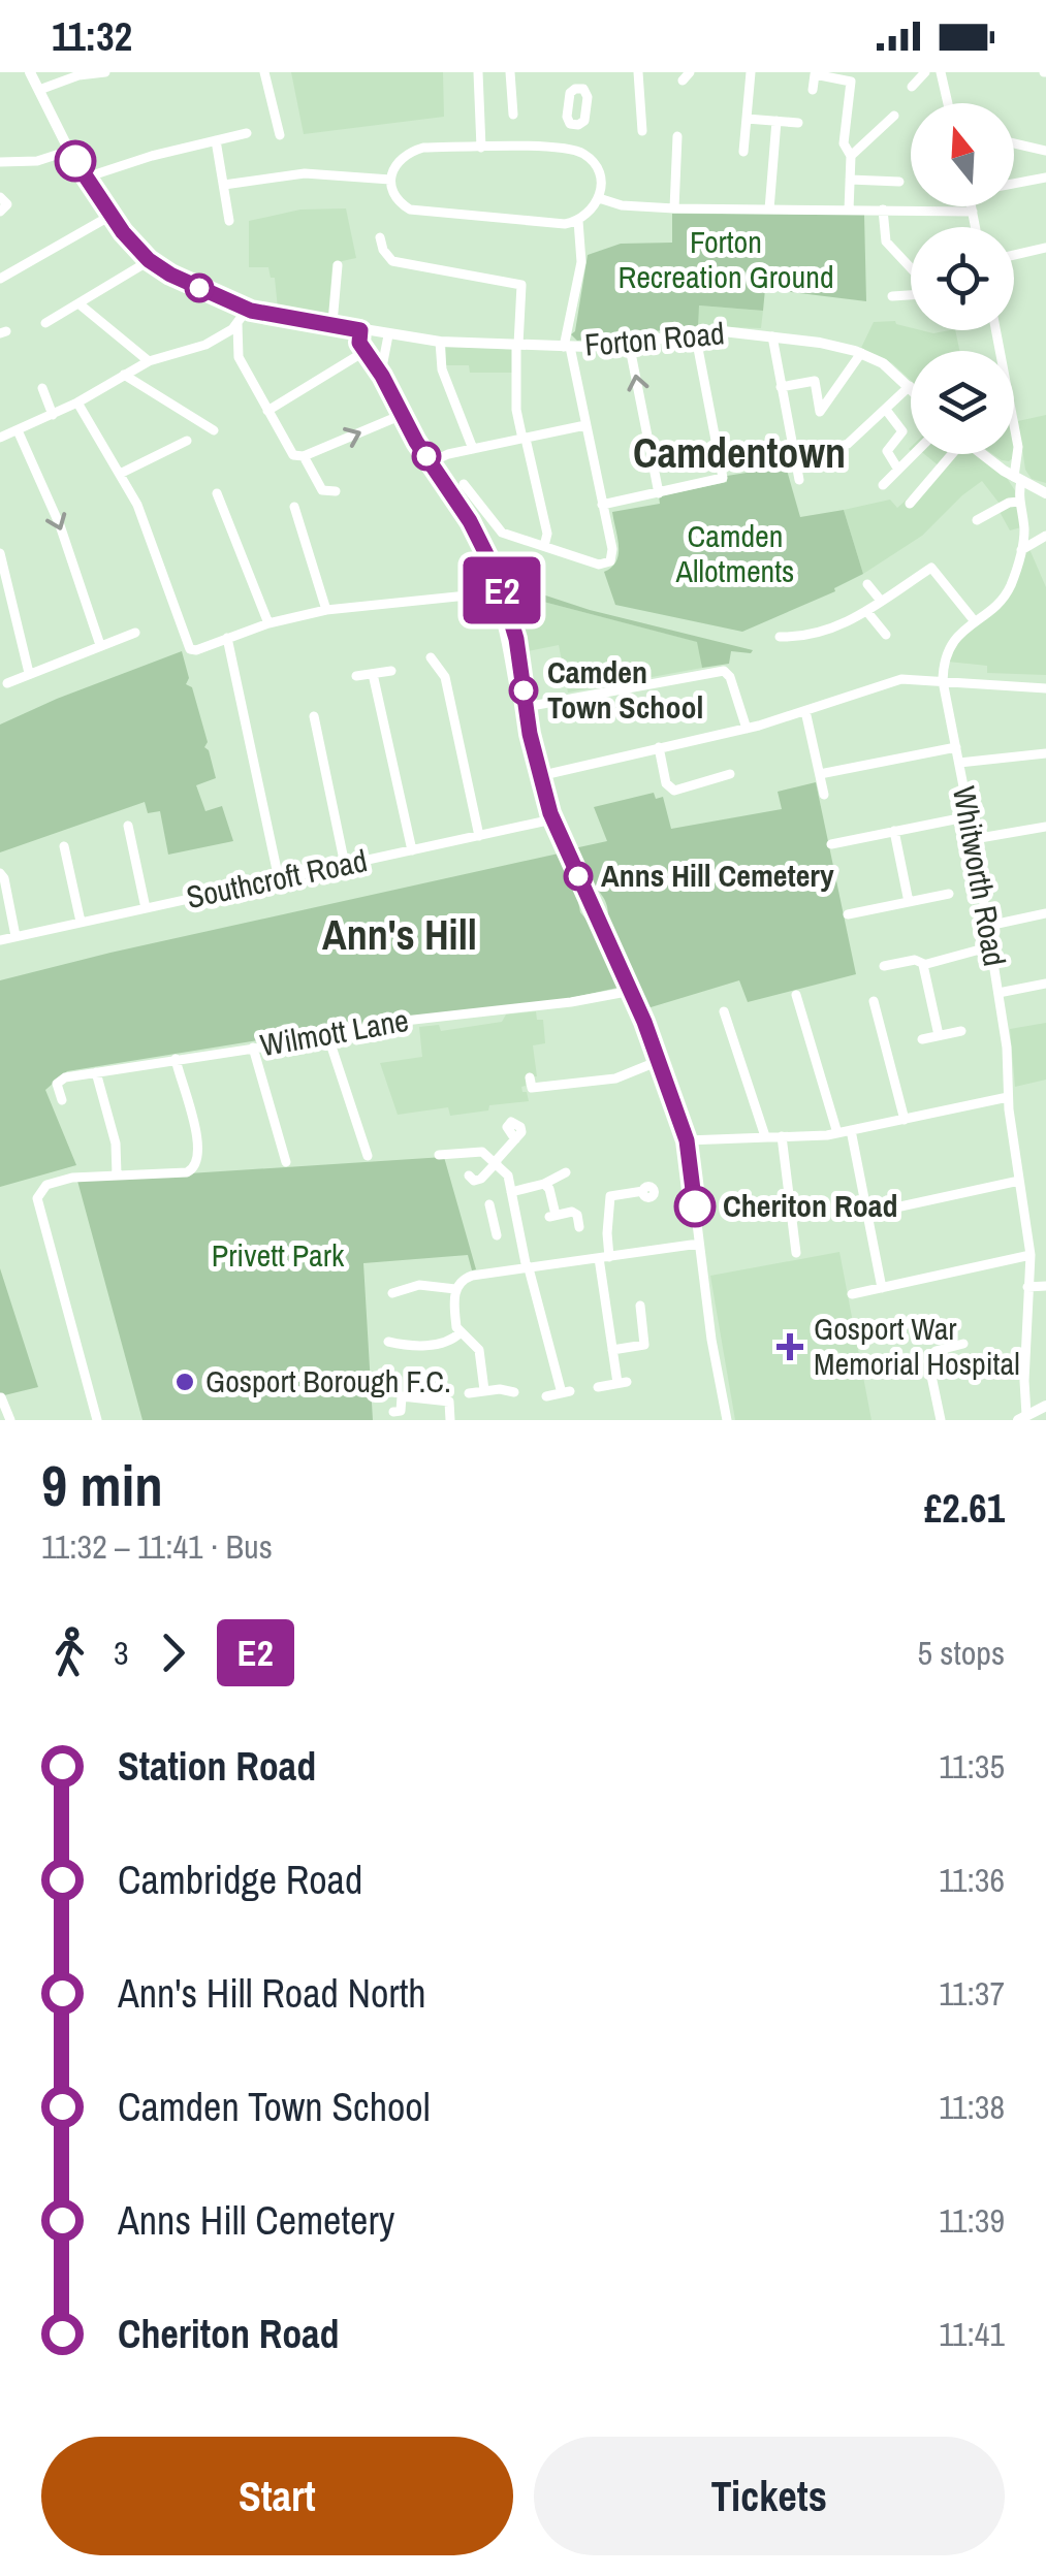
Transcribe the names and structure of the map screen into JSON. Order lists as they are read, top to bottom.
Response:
{
  "streets": {
    "main road": ["Forton Road"],
    "street": ["Whitworth Road", "Southcroft Road", "Wilmott Lane"]
  },
  "districts": ["Camdentown", "Ann's Hill"],
  "parks": ["Forton Recreation Ground", "Camden Allotments", "Privett Park"],
  "places": {
    "other": [
      "Camden Town School",
      "Anns Hill Cemetery",
      "Cheriton Road",
      "Gosport Borough F.C."
    ],
    "health": ["Gosport War Memorial Hospital"]
  },
  "lines": ["bus line E2"],
  "north": "top",
  "page": {
    "status": "11:32",
    "on_map": "E2",
    "heading": ["9 min", "11:32 – 11:41 · Bus", "£2.61"],
    "legs": ["3", "E2", "5 stops"],
    "list": [
      {
        "name": "Station Road",
        "value": "11:35"
      },
      {
        "name": "Cambridge Road",
        "value": "11:36"
      },
      {
        "name": "Ann's Hill Road North",
        "value": "11:37"
      },
      {
        "name": "Camden Town School",
        "value": "11:38"
      },
      {
        "name": "Anns Hill Cemetery",
        "value": "11:39"
      },
      {
        "name": "Cheriton Road",
        "value": "11:41"
      }
    ],
    "buttons": ["Start", "Tickets"]
  }
}
